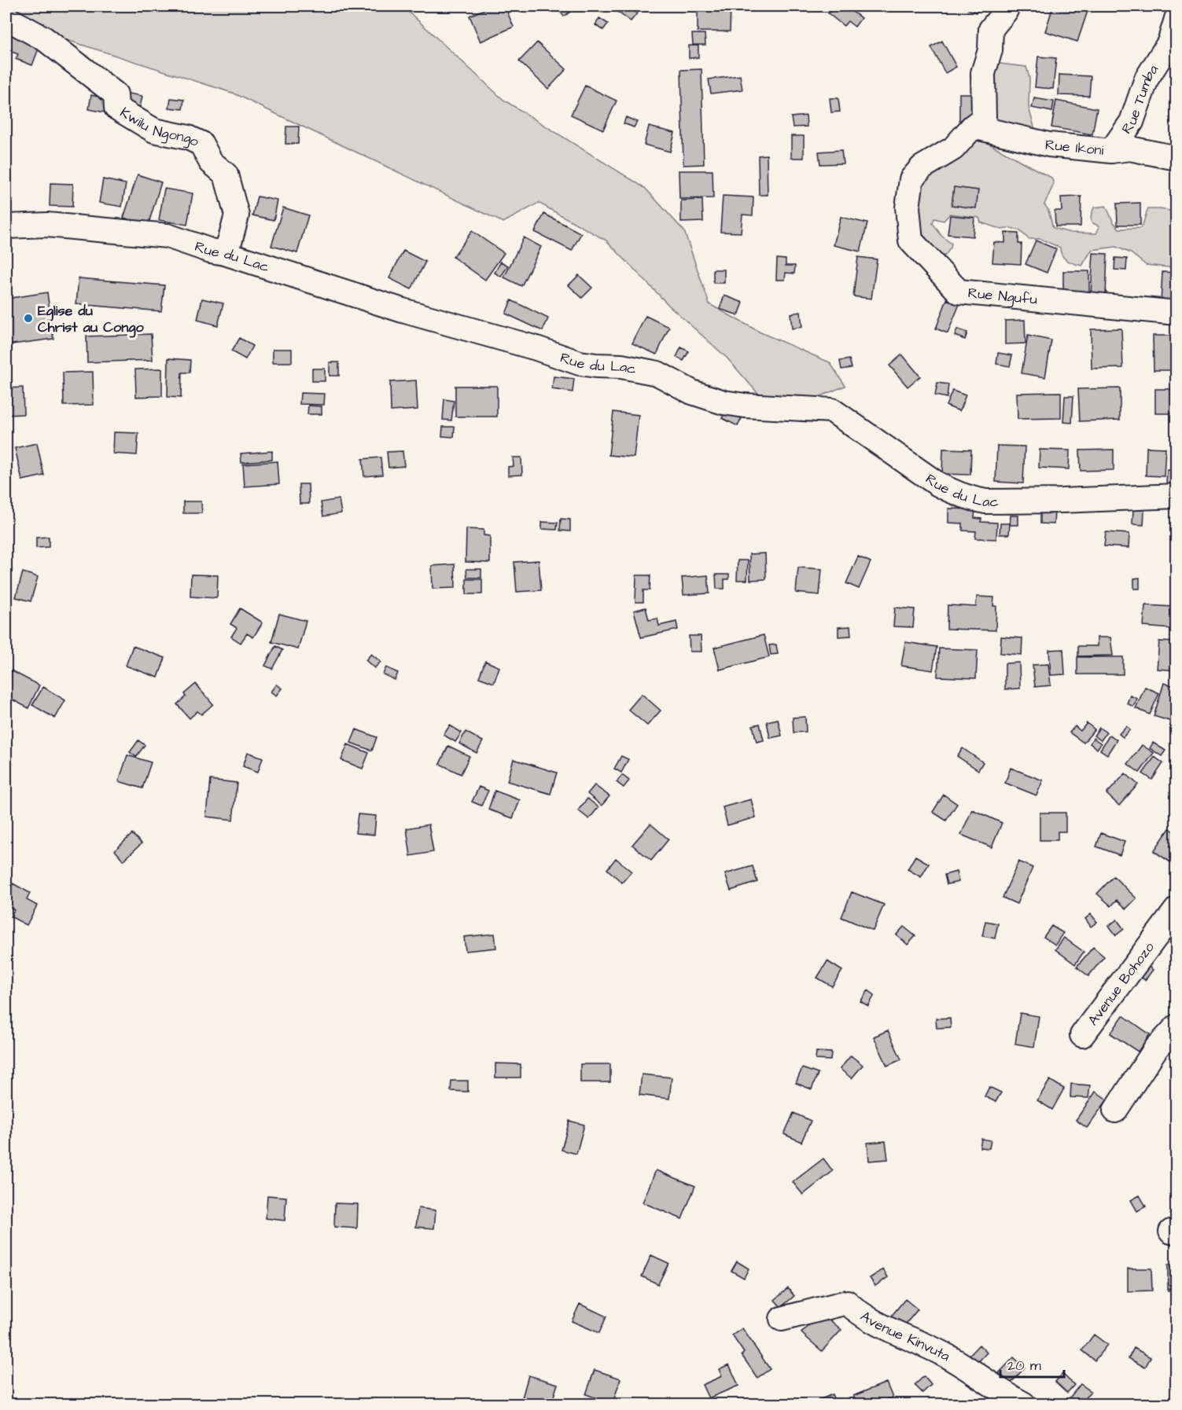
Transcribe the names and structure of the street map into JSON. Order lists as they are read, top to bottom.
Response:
{
  "streets": {
    "street": [
      "Rue Tumba",
      "Kwilu Ngongo",
      "Rue Ikoni",
      "Rue du Lac",
      "Rue Ngufu",
      "Avenue Bohozo",
      "Avenue Kinvuta"
    ]
  },
  "crossings": [
    ["Rue Tumba", "Rue Ikoni"],
    ["Kwilu Ngongo", "Rue du Lac"],
    ["Rue Ikoni", "Rue Ngufu"]
  ],
  "places": ["Eglise du Christ au Congo"],
  "scale_bar": "20 m"
}
